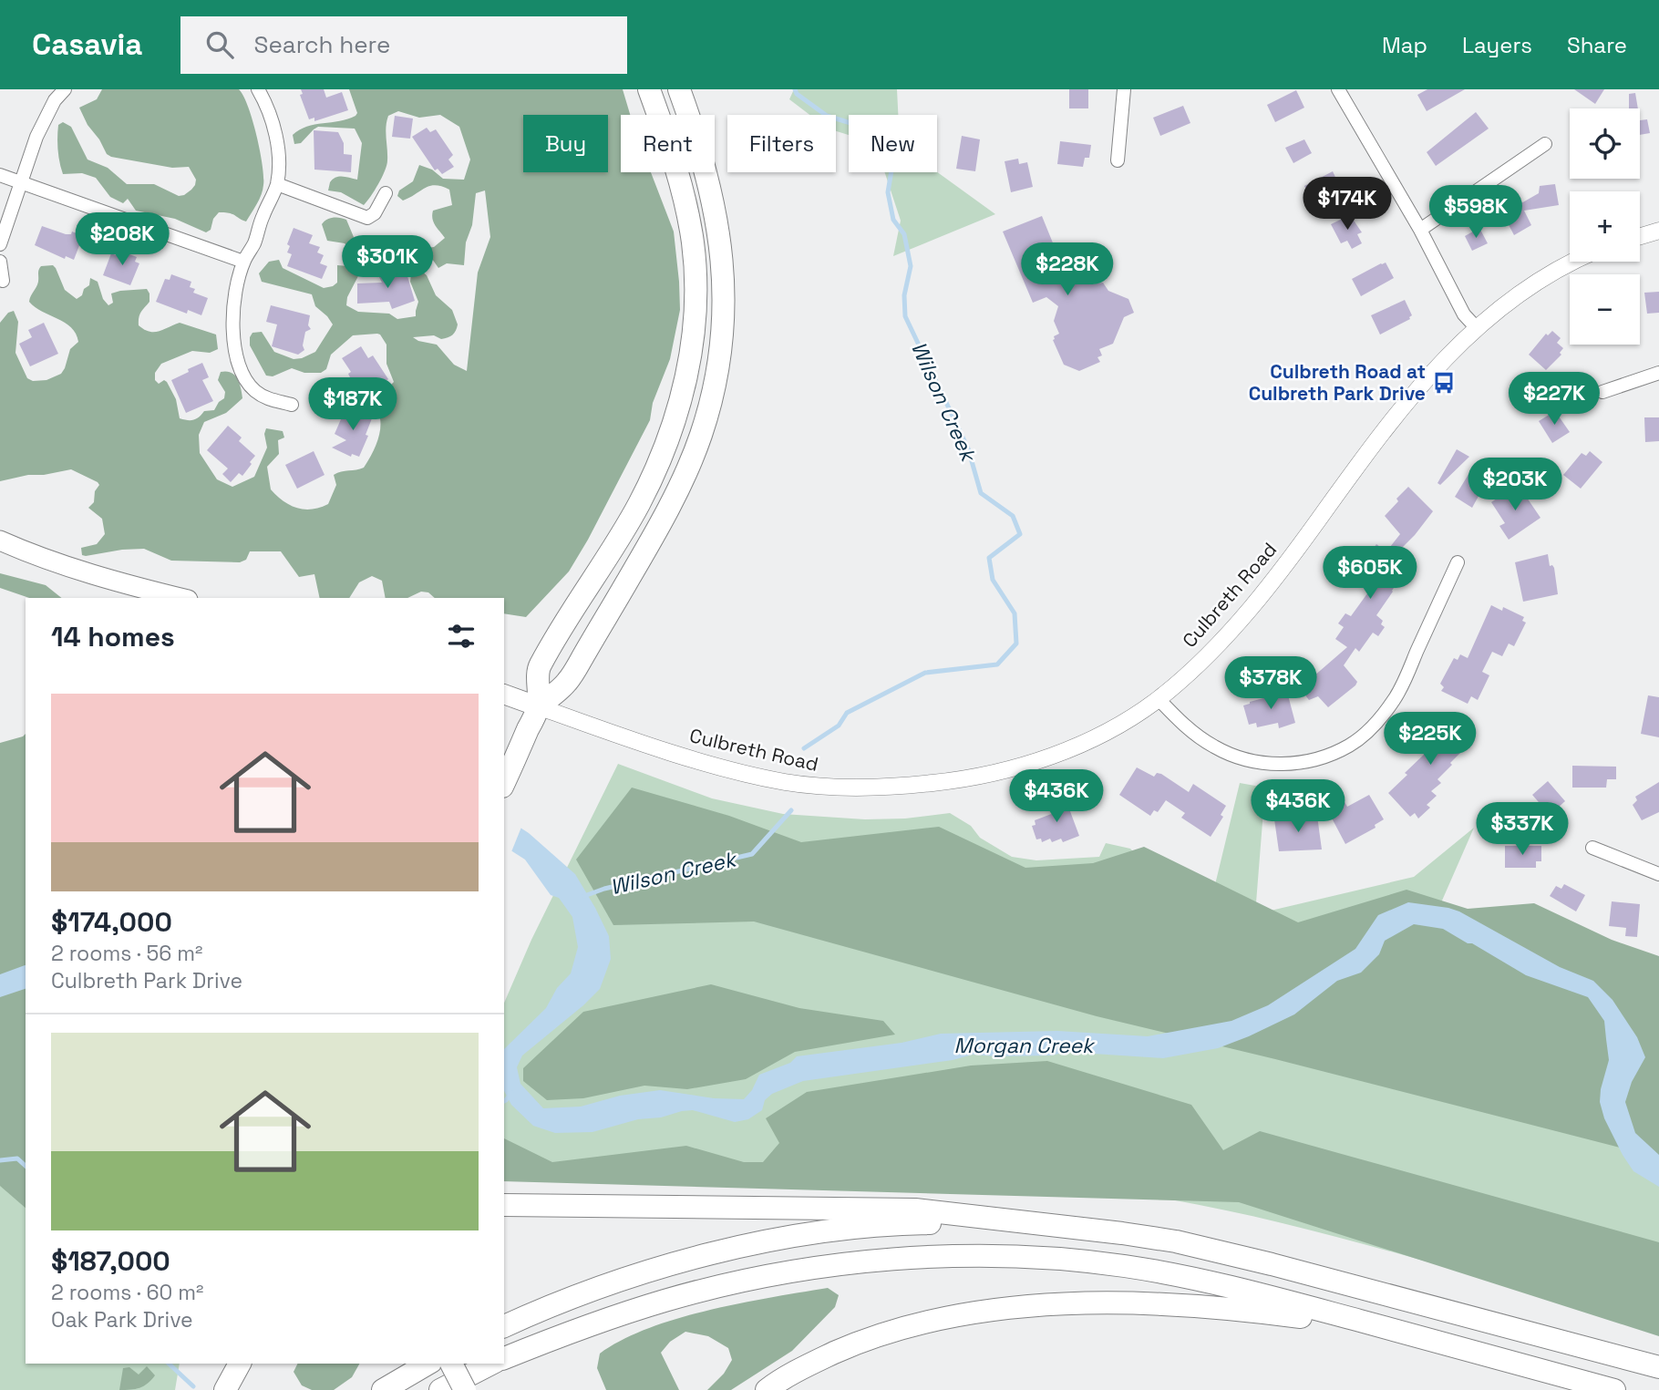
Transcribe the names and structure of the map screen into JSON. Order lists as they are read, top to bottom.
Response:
{
  "streets": {
    "street": ["Culbreth Road"]
  },
  "water": ["Wilson Creek", "Morgan Creek"],
  "places": {
    "bus stop": ["Culbreth Road at Culbreth Park Drive"]
  },
  "page": {
    "header": "Casavia",
    "search": "Search here",
    "nav": ["Map", "Layers", "Share"],
    "map_buttons": ["+", "−"],
    "chip": [
      "Buy",
      "Rent",
      "Filters",
      "New"
    ],
    "price": [
      "$174K",
      "$598K",
      "$208K",
      "$301K",
      "$228K",
      "$227K",
      "$187K",
      "$203K",
      "$605K",
      "$378K",
      "$225K",
      "$436K",
      "$436K",
      "$337K"
    ],
    "heading": "14 homes",
    "list": [
      {
        "name": "$174,000",
        "note": "2 rooms · 56 m² · Culbreth Park Drive"
      },
      {
        "name": "$187,000",
        "note": "2 rooms · 60 m² · Oak Park Drive"
      }
    ]
  }
}
